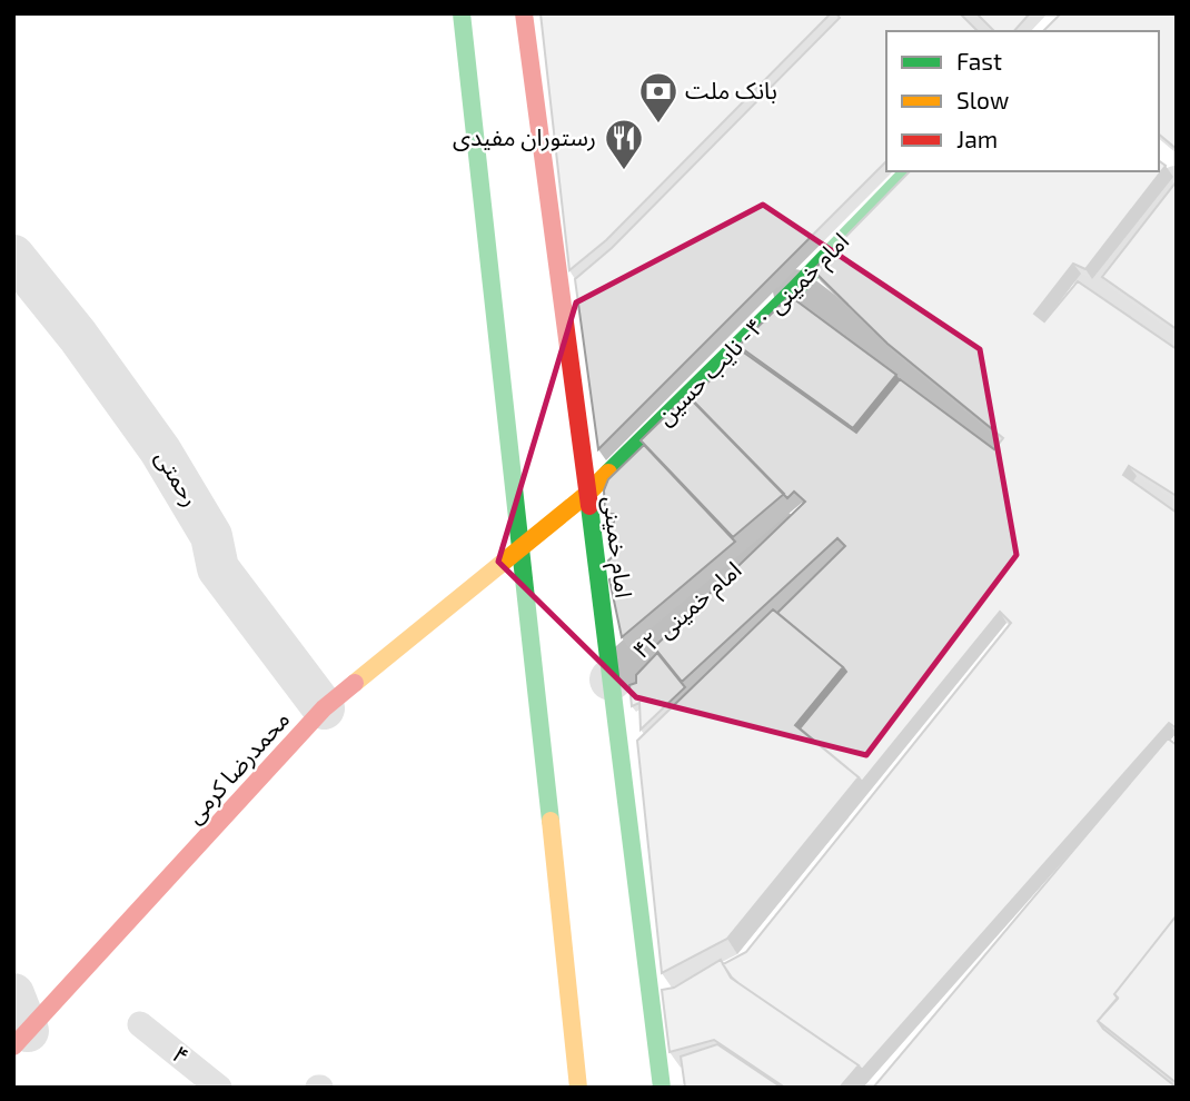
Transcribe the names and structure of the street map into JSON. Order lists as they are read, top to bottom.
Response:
{
  "streets": {
    "main road": ["امام خمینی ۴۰- نایب حسین", "امام خمینی", "محمدرضا کرمی"],
    "street": ["رحمتی", "امام خمینی ۴۲"],
    "lane": ["۴"]
  },
  "crossings": [
    ["امام خمینی ۴۰- نایب حسین", "امام خمینی"],
    ["امام خمینی ۴۰- نایب حسین", "محمدرضا کرمی"],
    ["رحمتی", "محمدرضا کرمی"],
    ["امام خمینی", "امام خمینی ۴۲"]
  ],
  "places": {
    "bank": ["بانک ملت"],
    "restaurant": ["رستوران مفیدی"]
  },
  "legend": ["Fast", "Slow", "Jam"]
}
